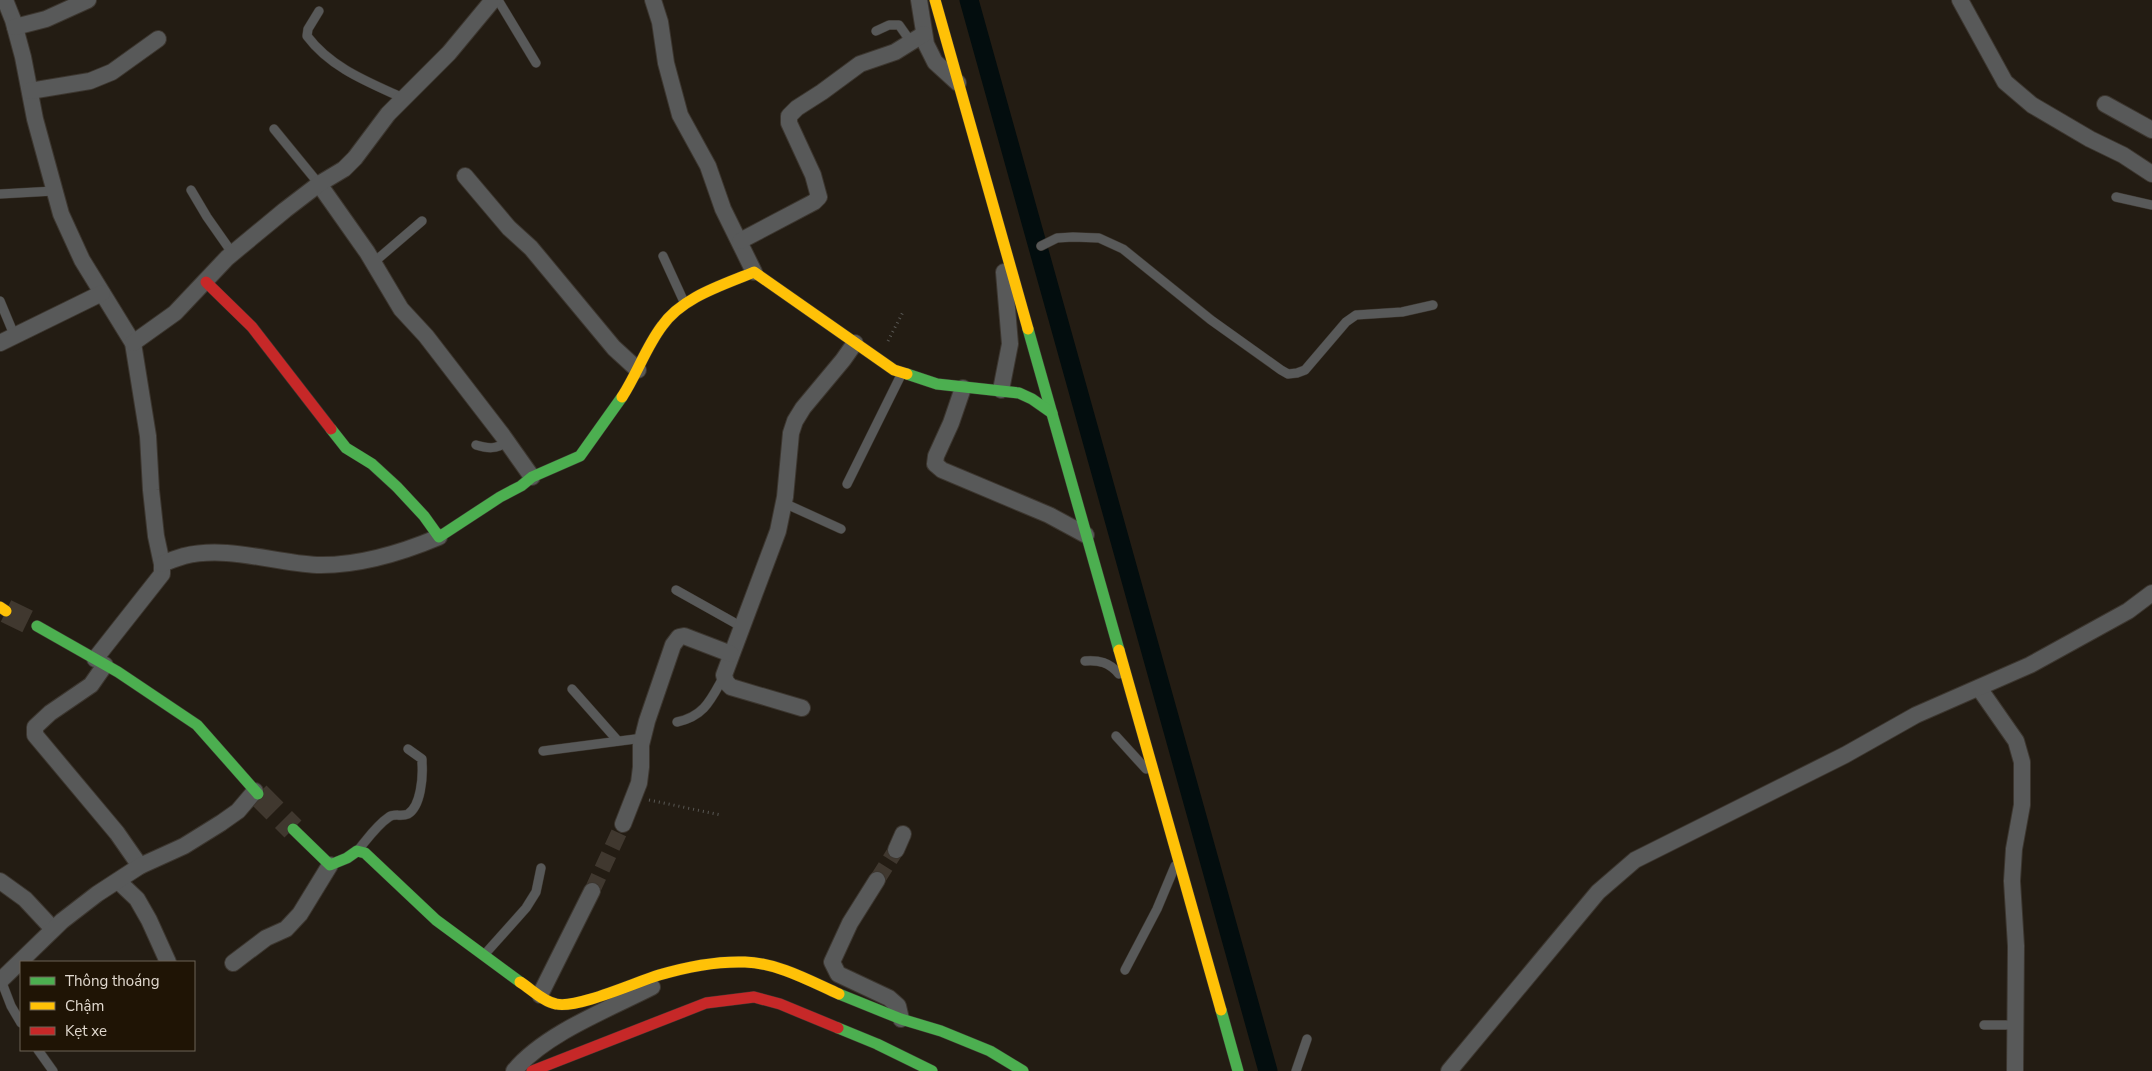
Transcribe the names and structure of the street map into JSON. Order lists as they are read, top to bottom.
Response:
{
  "legend": ["Thông thoáng", "Chậm", "Kẹt xe"]
}
